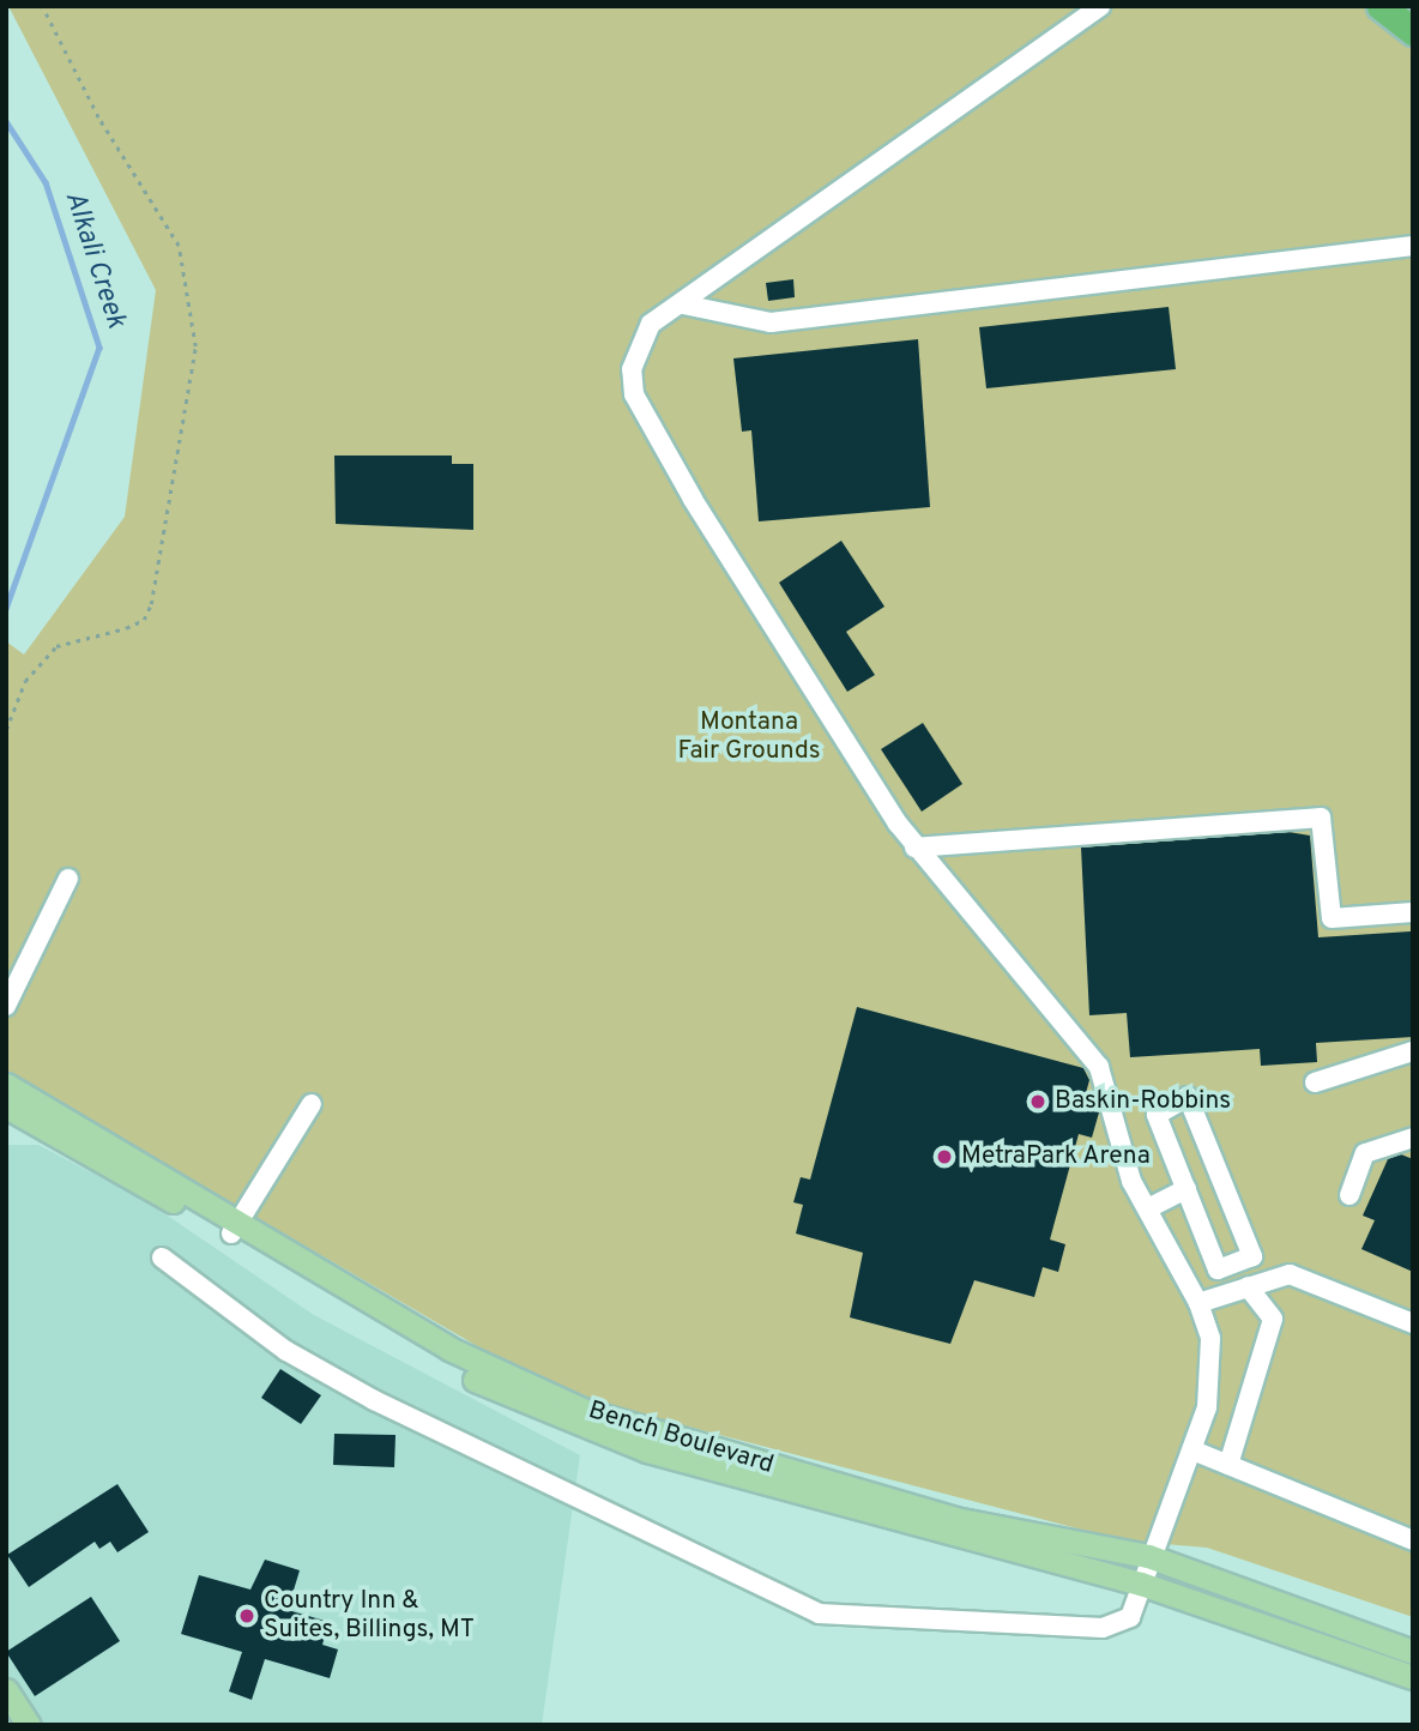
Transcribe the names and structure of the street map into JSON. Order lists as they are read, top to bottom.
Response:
{
  "streets": {
    "main road": ["Bench Boulevard"]
  },
  "water": ["Alkali Creek"],
  "parks": ["Montana Fair Grounds"],
  "places": ["Baskin-Robbins", "MetraPark Arena", "Country Inn & Suites, Billings, MT"]
}
